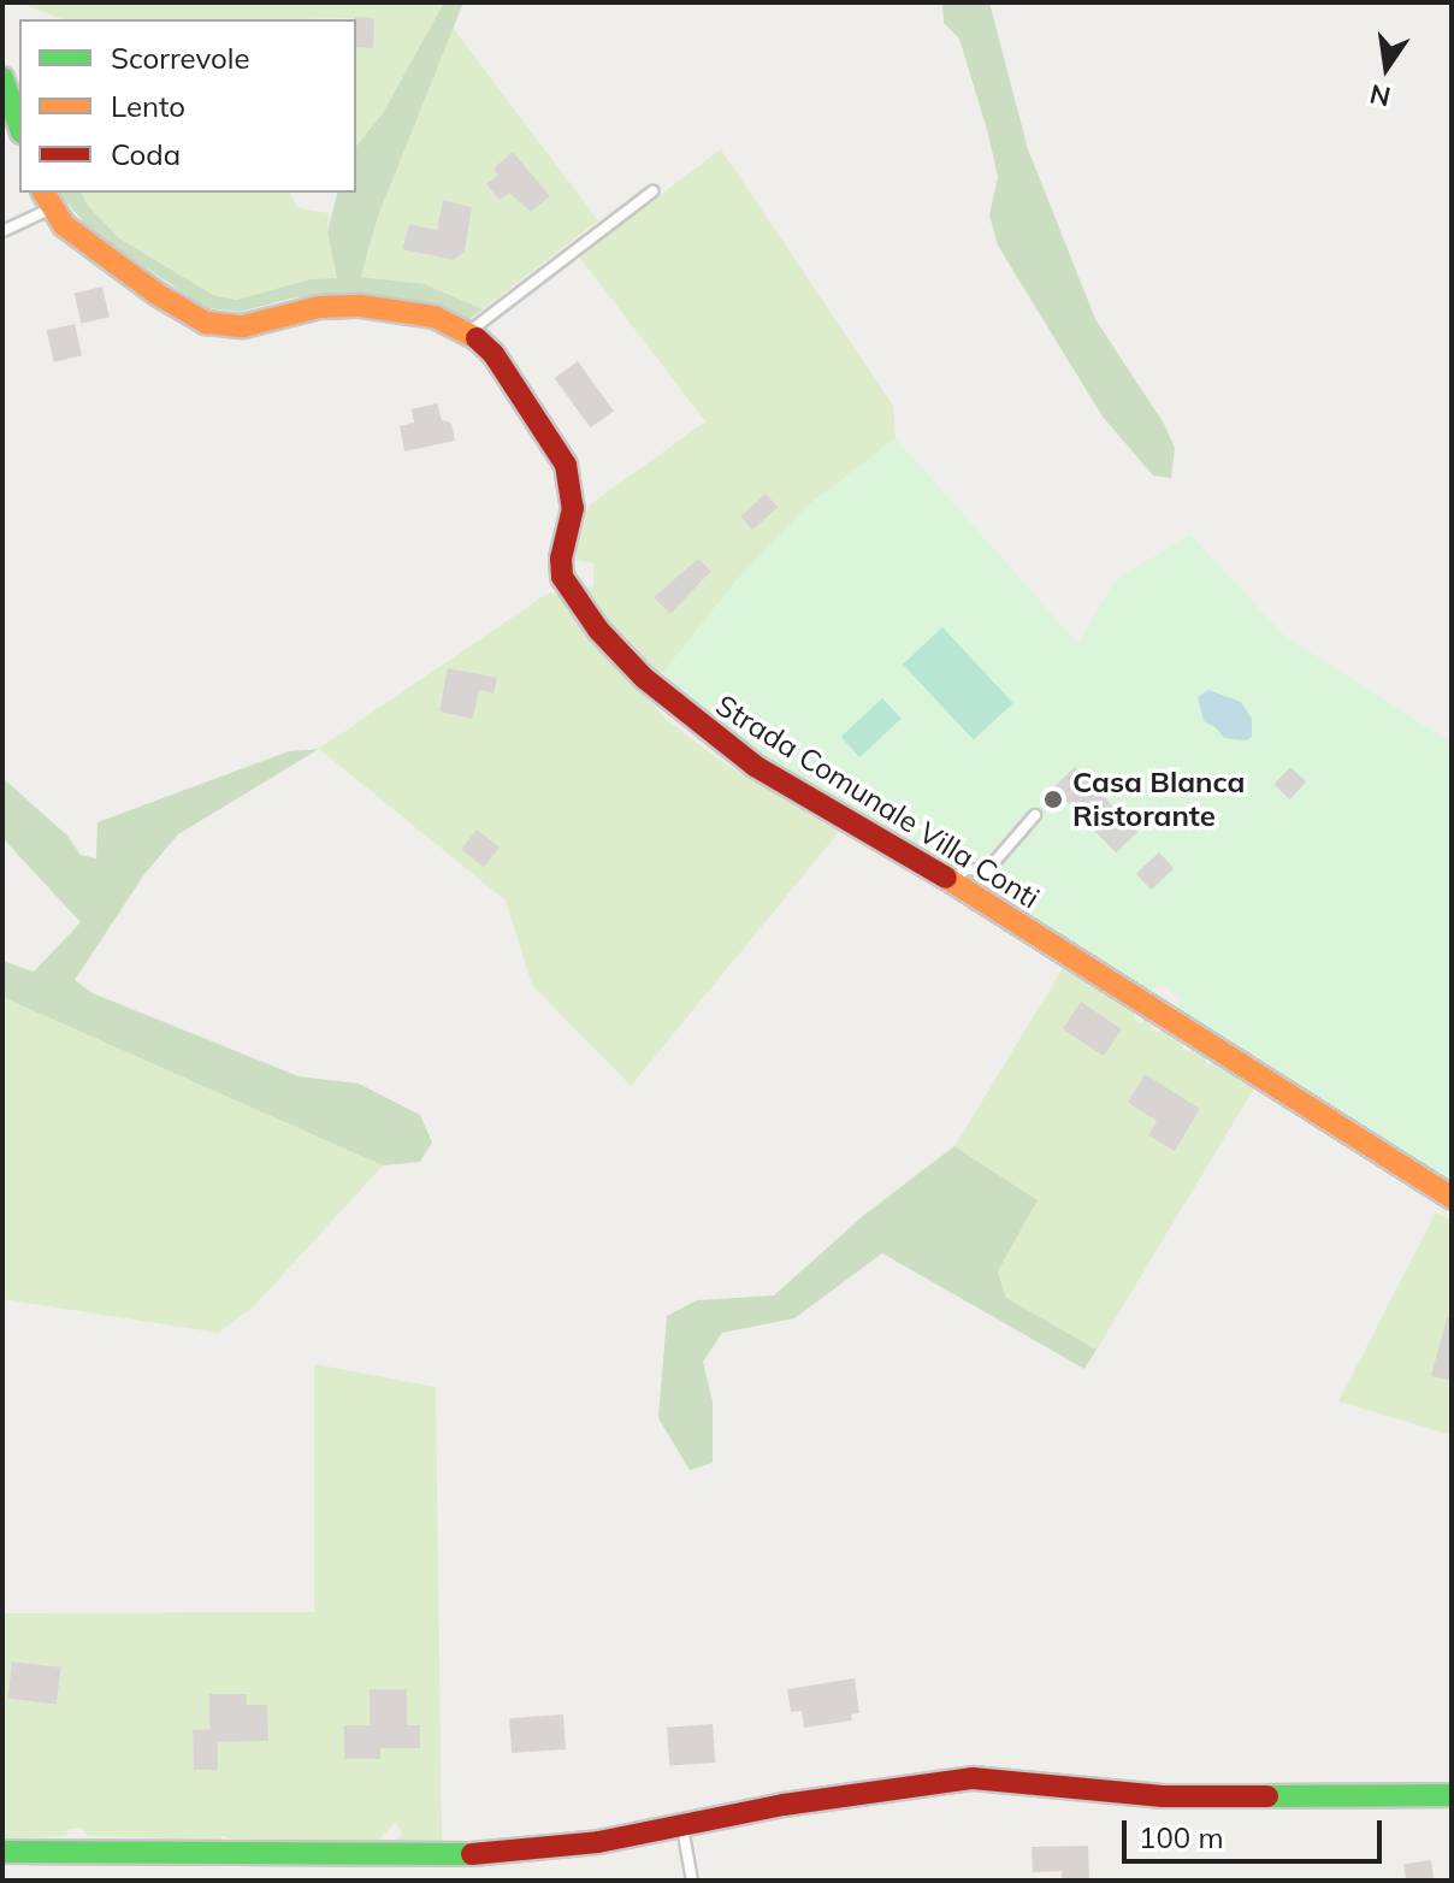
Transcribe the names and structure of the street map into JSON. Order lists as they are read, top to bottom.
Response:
{
  "streets": {
    "street": ["Strada Comunale Villa Conti"]
  },
  "places": ["Casa Blanca Ristorante"],
  "legend": ["Scorrevole", "Lento", "Coda"],
  "scale_bar": "100 m",
  "north": "bottom"
}
